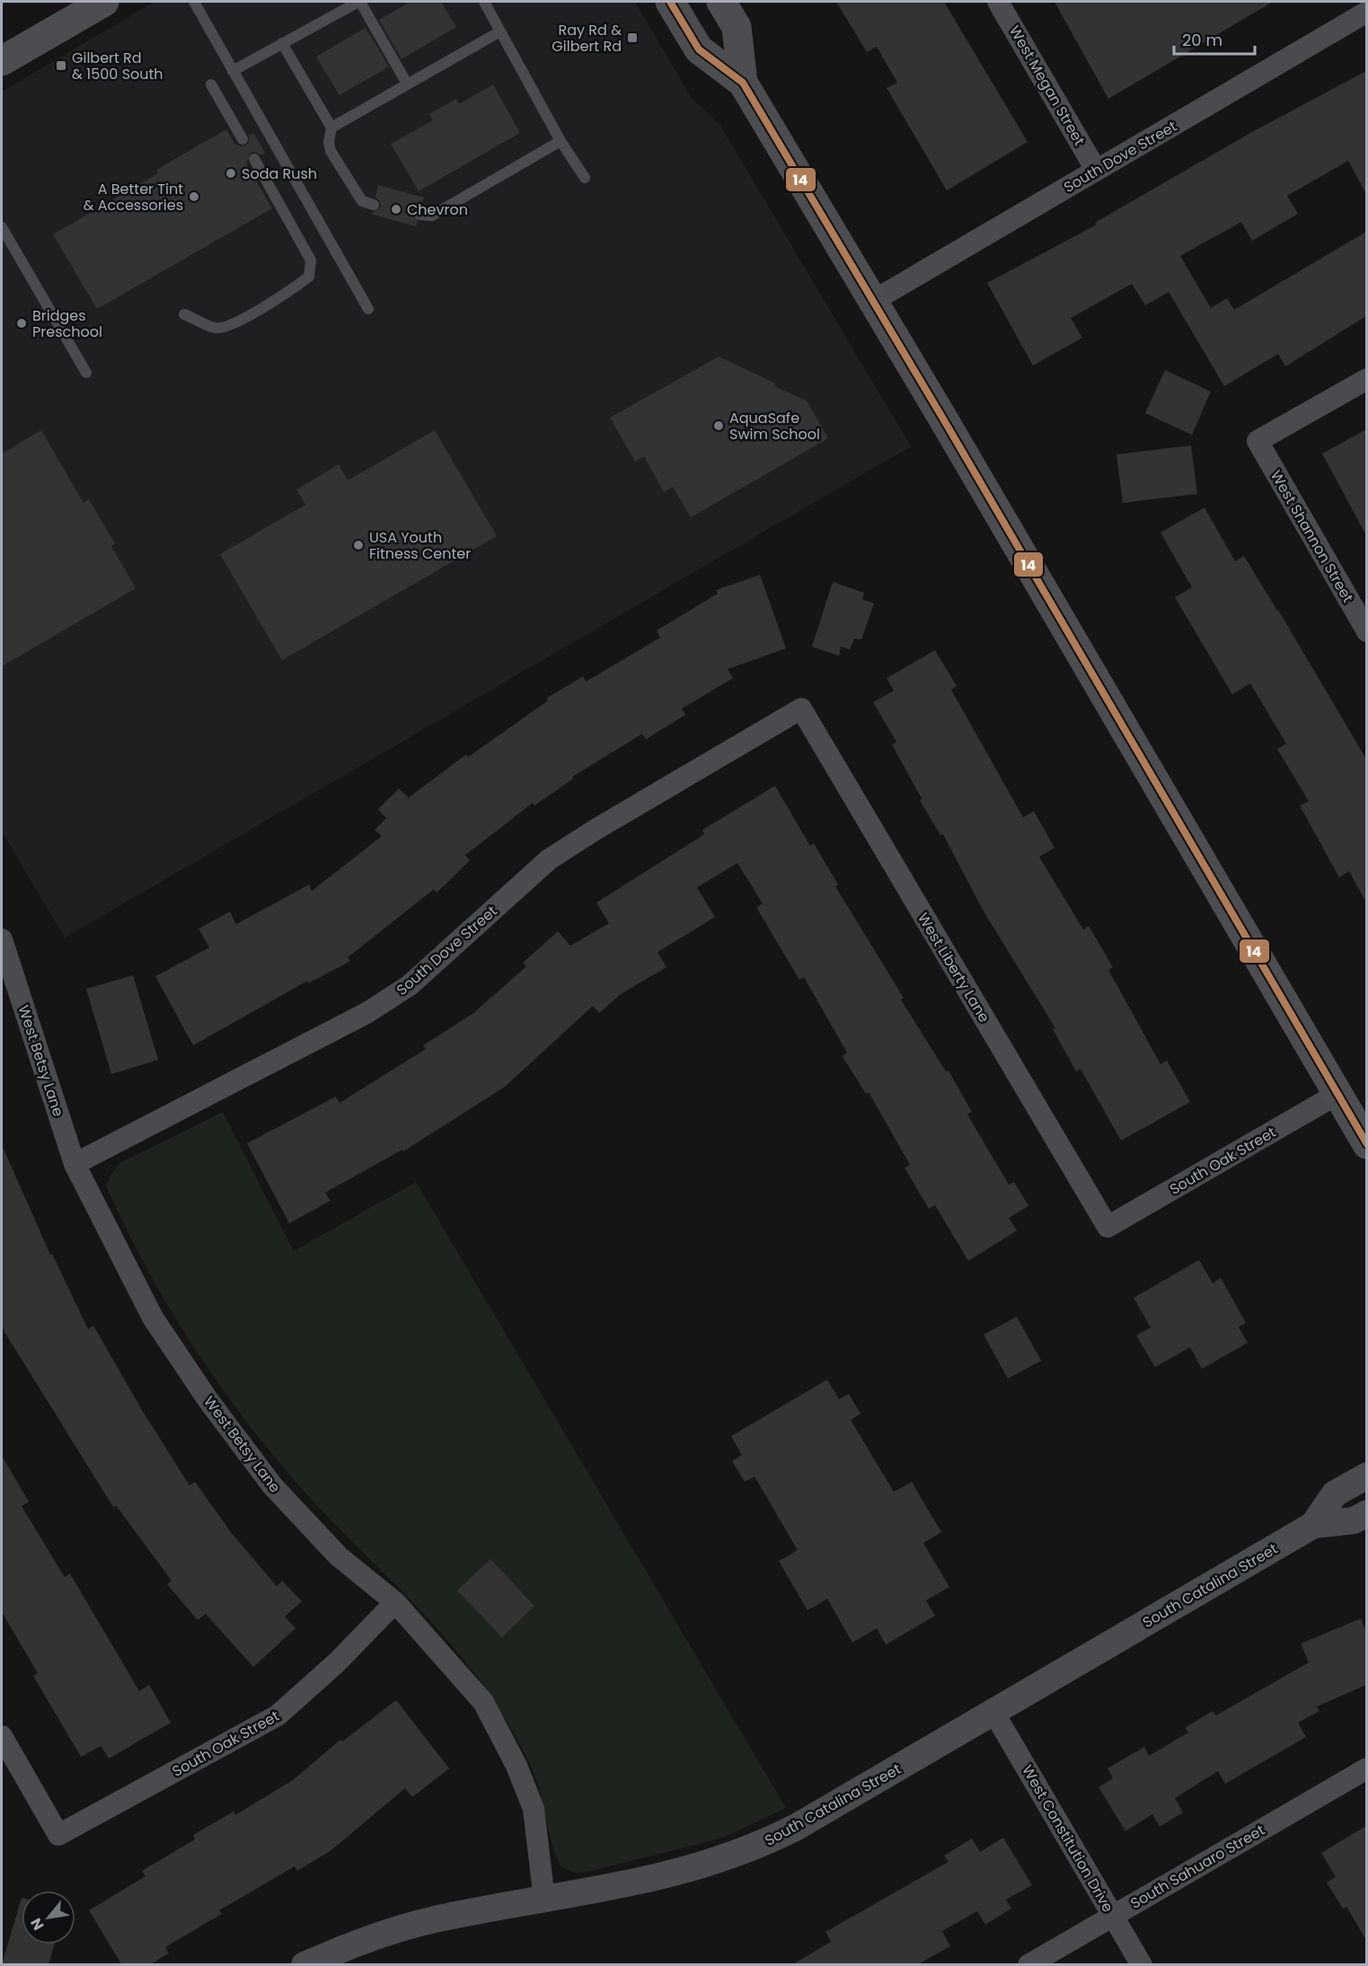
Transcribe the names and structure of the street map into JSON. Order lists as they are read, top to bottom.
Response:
{
  "streets": {
    "street": [
      "West Megan Street",
      "South Dove Street",
      "West Shannon Street",
      "West Liberty Lane",
      "West Betsy Lane",
      "South Oak Street",
      "South Catalina Street",
      "West Constitution Drive",
      "South Sahuaro Street"
    ]
  },
  "crossings": [
    ["West Megan Street", "South Dove Street"],
    ["South Dove Street", "West Liberty Lane"],
    ["South Dove Street", "West Betsy Lane"],
    ["West Liberty Lane", "South Oak Street"],
    ["West Betsy Lane", "South Oak Street"],
    ["West Betsy Lane", "South Catalina Street"],
    ["South Catalina Street", "West Constitution Drive"],
    ["West Constitution Drive", "South Sahuaro Street"]
  ],
  "places": {
    "transit": ["Ray Rd & Gilbert Rd", "Gilbert Rd & 1500 South"],
    "other": [
      "Soda Rush",
      "A Better Tint & Accessories",
      "Chevron",
      "Bridges Preschool",
      "AquaSafe Swim School",
      "USA Youth Fitness Center"
    ]
  },
  "lines": ["transit line 14"],
  "scale_bar": "20 m",
  "north": "bottom left"
}
